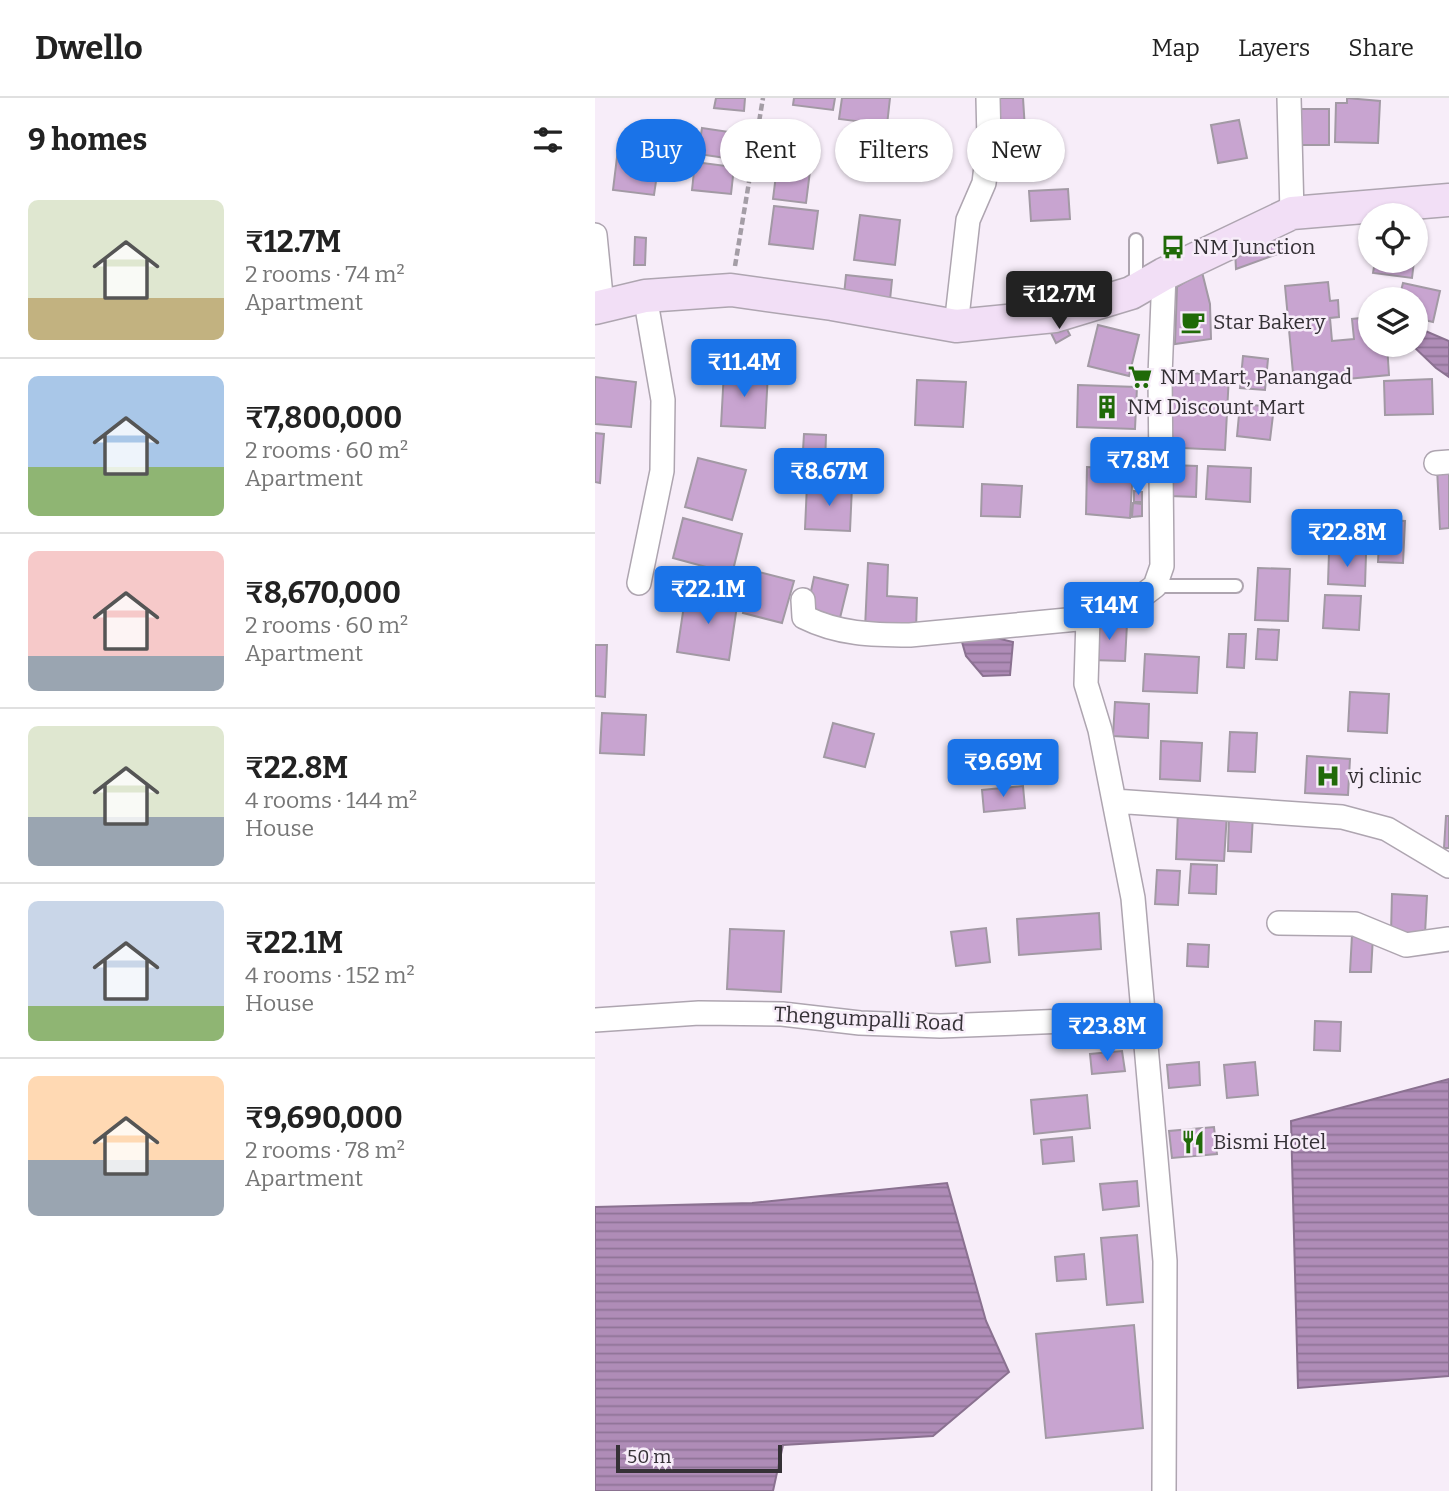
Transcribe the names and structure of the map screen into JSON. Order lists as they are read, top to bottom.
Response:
{
  "streets": {
    "street": ["Thengumpalli Road"]
  },
  "places": {
    "bus stop": ["NM Junction"],
    "cafe": ["Star Bakery"],
    "supermarket": ["NM Mart, Panangad"],
    "building": ["NM Discount Mart"],
    "hospital": ["vj clinic"],
    "restaurant": ["Bismi Hotel"]
  },
  "scale_bar": "50 m",
  "page": {
    "header": "Dwello",
    "nav": ["Map", "Layers", "Share"],
    "heading": "9 homes",
    "chip": [
      "Buy",
      "Rent",
      "Filters",
      "New"
    ],
    "list": [
      {
        "name": "₹12.7M",
        "note": "2 rooms · 74 m² · Apartment"
      },
      {
        "name": "₹7,800,000",
        "note": "2 rooms · 60 m² · Apartment"
      },
      {
        "name": "₹8,670,000",
        "note": "2 rooms · 60 m² · Apartment"
      },
      {
        "name": "₹22.8M",
        "note": "4 rooms · 144 m² · House"
      },
      {
        "name": "₹22.1M",
        "note": "4 rooms · 152 m² · House"
      },
      {
        "name": "₹9,690,000",
        "note": "2 rooms · 78 m² · Apartment"
      }
    ],
    "price": [
      "₹12.7M",
      "₹11.4M",
      "₹7.8M",
      "₹8.67M",
      "₹22.8M",
      "₹22.1M",
      "₹14M",
      "₹9.69M",
      "₹23.8M"
    ],
    "scale": "50 m"
  }
}
